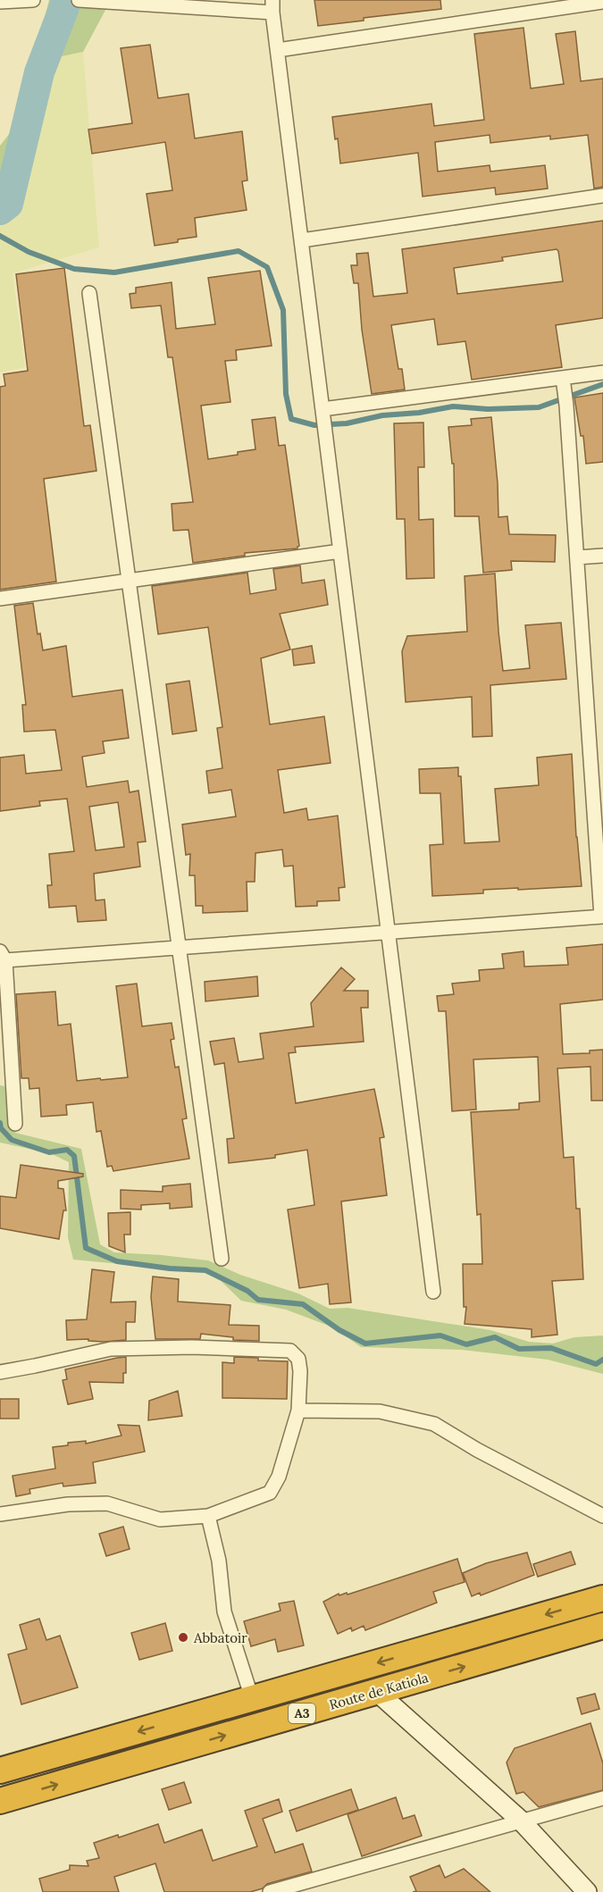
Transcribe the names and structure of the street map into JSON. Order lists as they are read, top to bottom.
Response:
{
  "streets": {
    "highway": ["Route de Katiola", "A3"]
  },
  "places": ["Abbatoir"]
}
